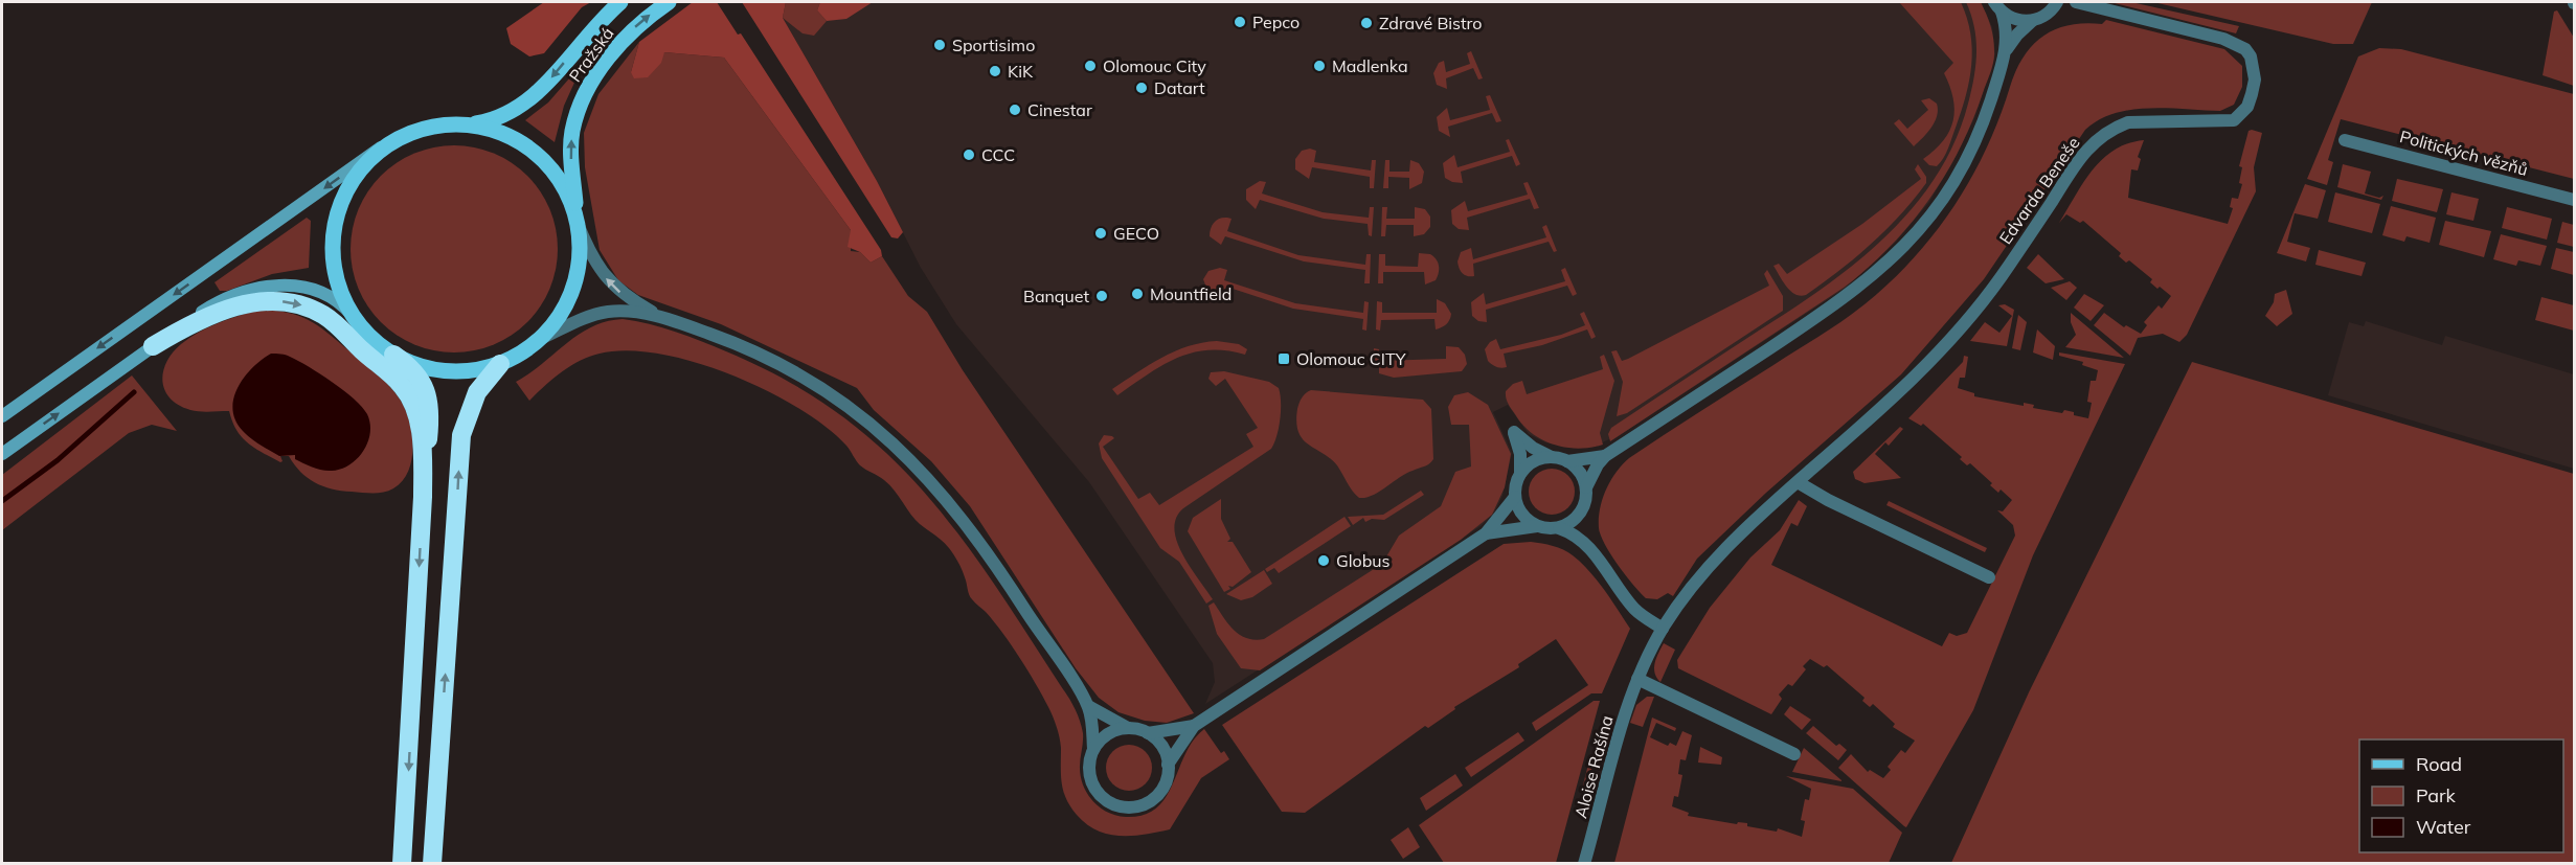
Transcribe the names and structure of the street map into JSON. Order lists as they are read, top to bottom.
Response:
{
  "streets": {
    "main road": ["Pražská"],
    "street": ["Politických vězňů", "Edvarda Beneše", "Aloise Rašína"]
  },
  "crossings": [
    ["Edvarda Beneše", "Aloise Rašína"]
  ],
  "places": {
    "other": [
      "Pepco",
      "Zdravé Bistro",
      "Sportisimo",
      "Olomouc City",
      "Madlenka",
      "KiK",
      "Datart",
      "Cinestar",
      "CCC",
      "GECO",
      "Mountfield",
      "Banquet",
      "Globus"
    ],
    "transit": ["Olomouc CITY"]
  },
  "legend": ["Road", "Park", "Water"]
}
